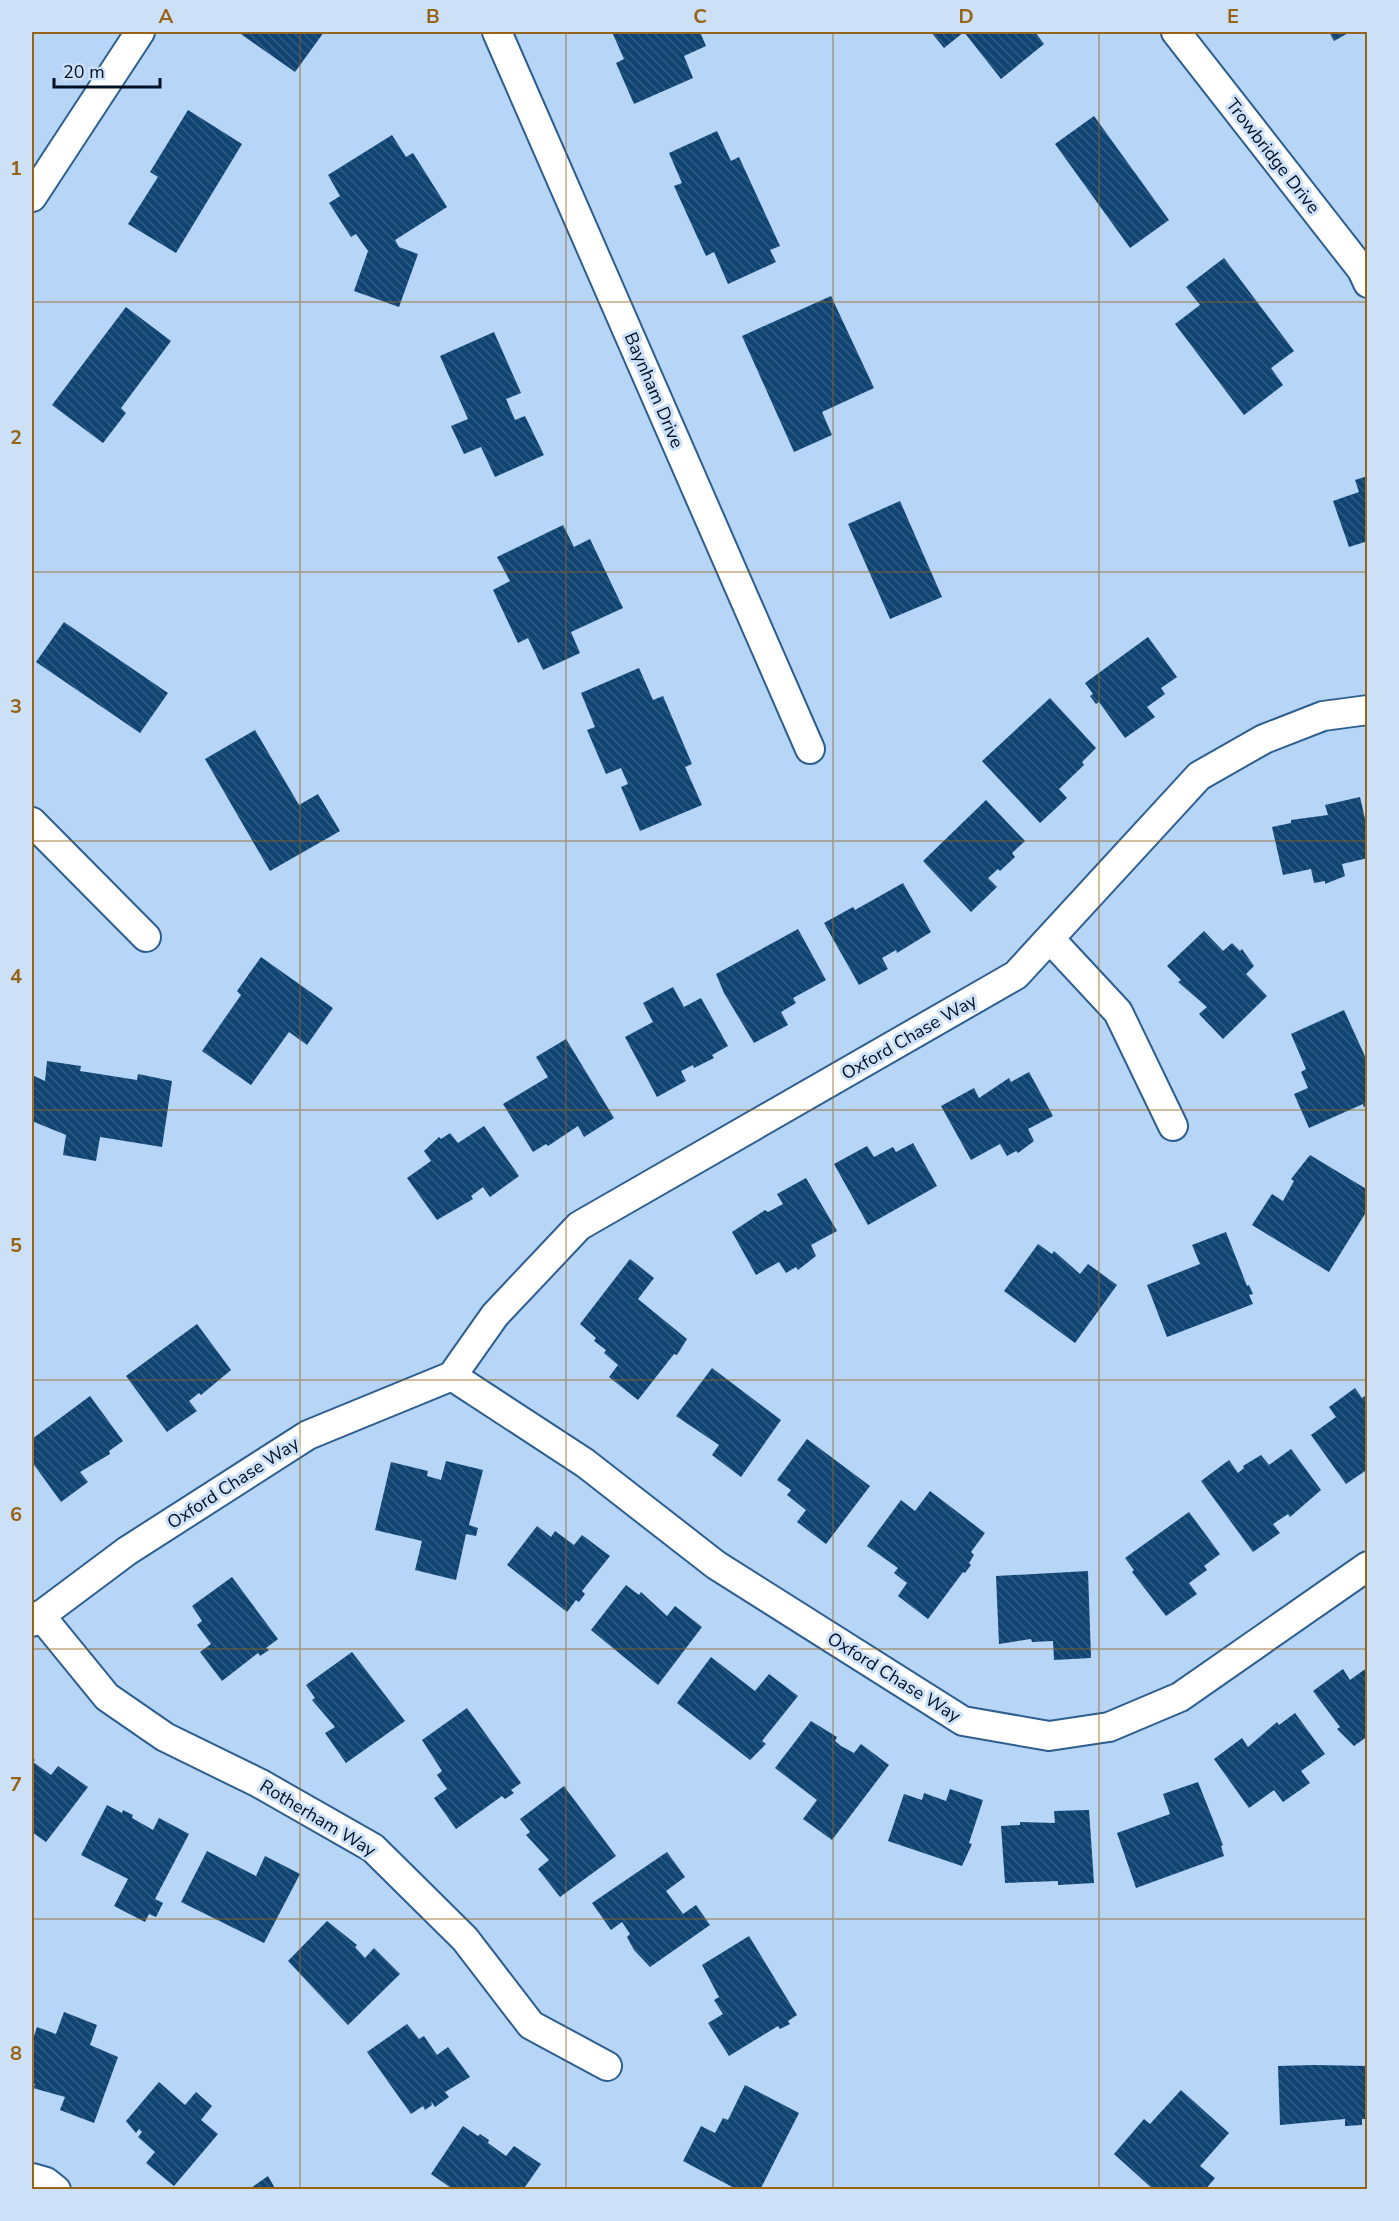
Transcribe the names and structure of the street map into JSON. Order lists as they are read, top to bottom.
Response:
{
  "streets": {
    "street": [
      "Trowbridge Drive",
      "Baynham Drive",
      "Oxford Chase Way",
      "Rotherham Way"
    ]
  },
  "crossings": [
    ["Oxford Chase Way", "Rotherham Way"]
  ],
  "scale_bar": "20 m",
  "grid": {
    "columns": [
      "A",
      "B",
      "C",
      "D",
      "E"
    ],
    "rows": [
      "1",
      "2",
      "3",
      "4",
      "5",
      "6",
      "7",
      "8"
    ]
  }
}
